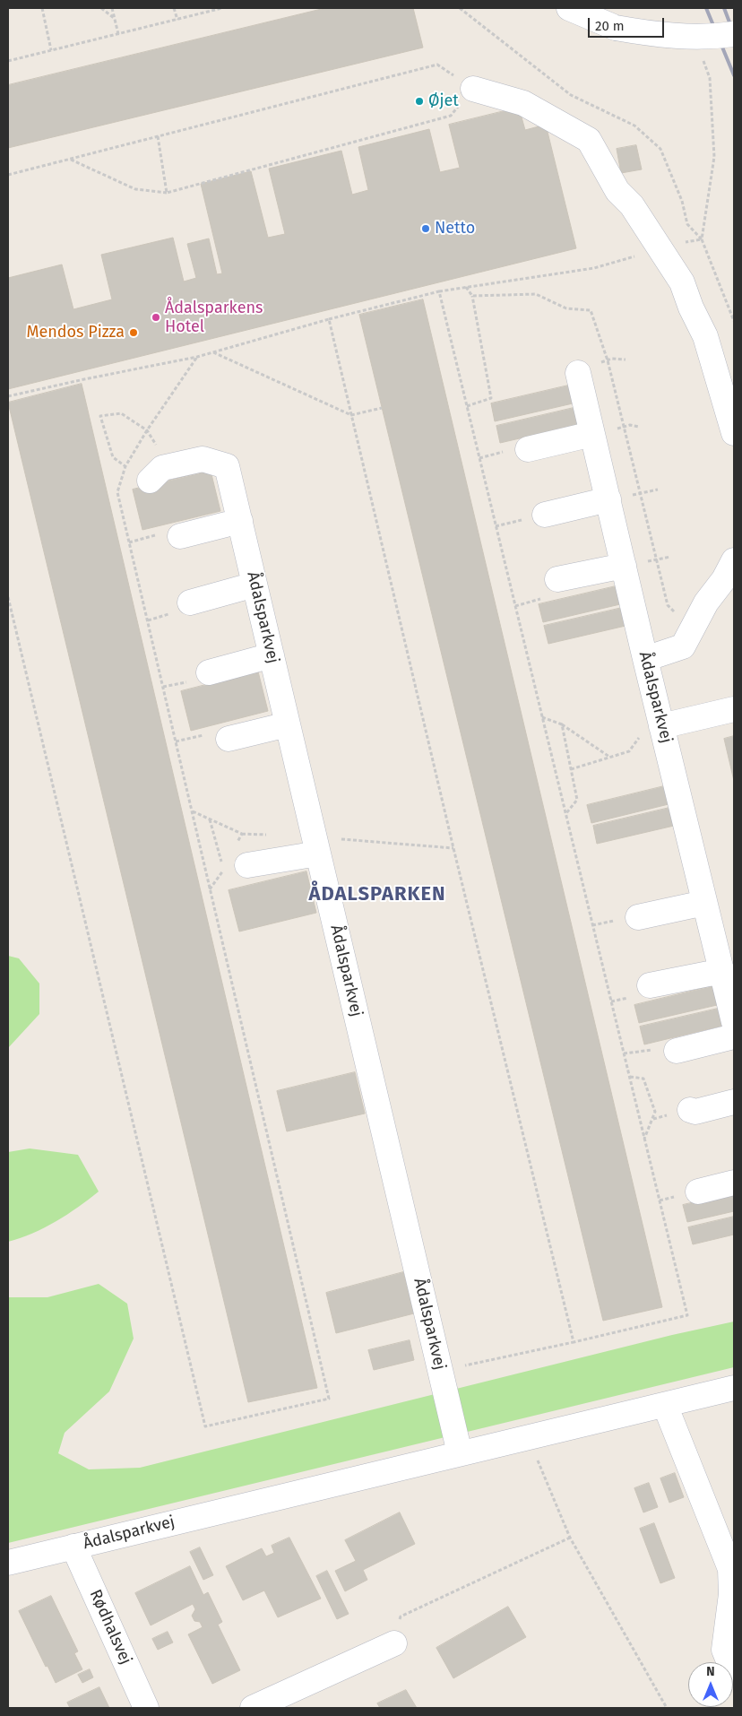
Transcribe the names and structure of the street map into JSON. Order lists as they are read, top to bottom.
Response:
{
  "streets": {
    "street": ["Ådalsparkvej", "Rødhalsvej"]
  },
  "crossings": [
    ["Ådalsparkvej", "Rødhalsvej"]
  ],
  "districts": ["ÅDALSPARKEN"],
  "places": [
    "Øjet",
    "Netto",
    "Ådalsparkens Hotel",
    "Mendos Pizza"
  ],
  "scale_bar": "20 m",
  "north": "top"
}
